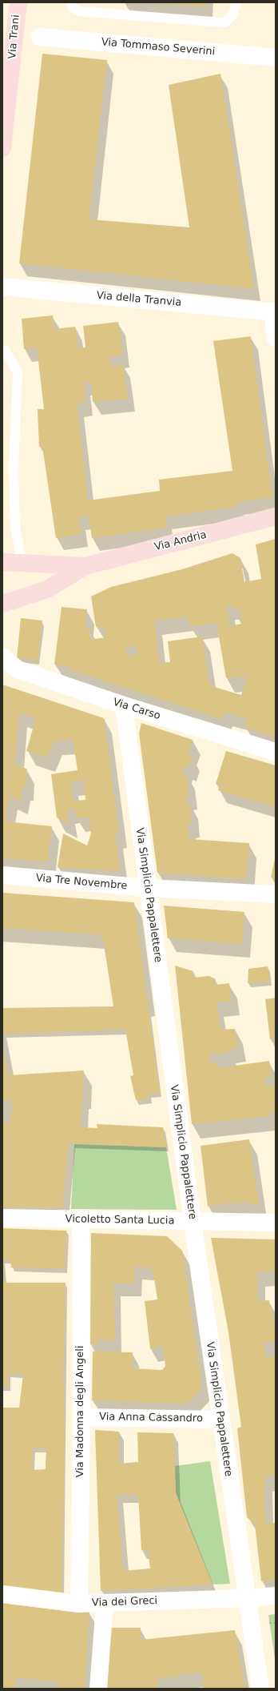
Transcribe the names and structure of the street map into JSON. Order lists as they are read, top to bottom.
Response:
{
  "streets": {
    "main road": ["Via Trani", "Via Andria"],
    "street": [
      "Via Tommaso Severini",
      "Via della Tranvia",
      "Via Carso",
      "Via Tre Novembre",
      "Via Simplicio Pappalettere",
      "Vicoletto Santa Lucia",
      "Via Madonna degli Angeli",
      "Via Anna Cassandro",
      "Via dei Greci"
    ]
  },
  "crossings": [
    ["Via Carso", "Via Simplicio Pappalettere"],
    ["Via Tre Novembre", "Via Simplicio Pappalettere"],
    ["Via Simplicio Pappalettere", "Vicoletto Santa Lucia"],
    ["Via Simplicio Pappalettere", "Via Anna Cassandro"],
    ["Via Simplicio Pappalettere", "Via dei Greci"],
    ["Vicoletto Santa Lucia", "Via Madonna degli Angeli"],
    ["Via Madonna degli Angeli", "Via Anna Cassandro"],
    ["Via Madonna degli Angeli", "Via dei Greci"]
  ]
}
